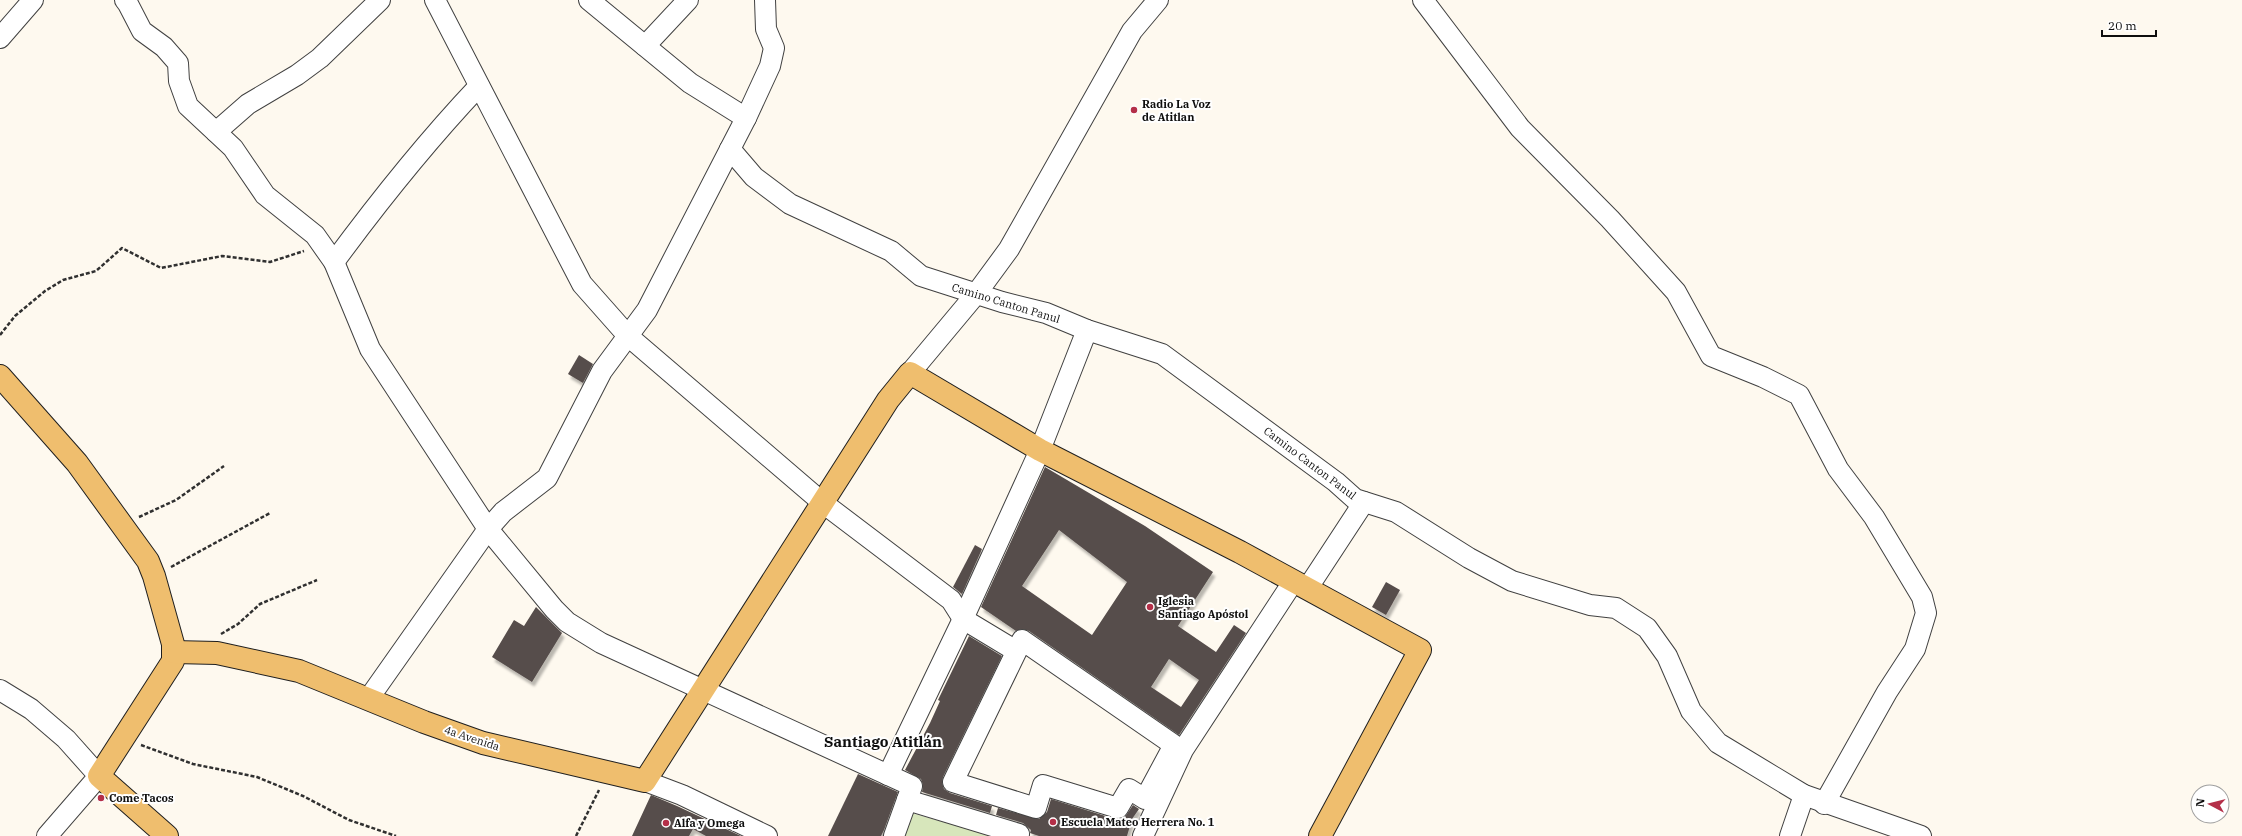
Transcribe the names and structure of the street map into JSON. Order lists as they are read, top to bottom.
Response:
{
  "streets": {
    "main road": ["4a Avenida"],
    "street": ["Camino Canton Panul"]
  },
  "districts": ["Santiago Atitlán"],
  "places": [
    "Radio La Voz de Atitlan",
    "Iglesia Santiago Apóstol",
    "Come Tacos",
    "Escuela Mateo Herrera No. 1",
    "Alfa y Omega"
  ],
  "scale_bar": "20 m",
  "north": "left"
}
